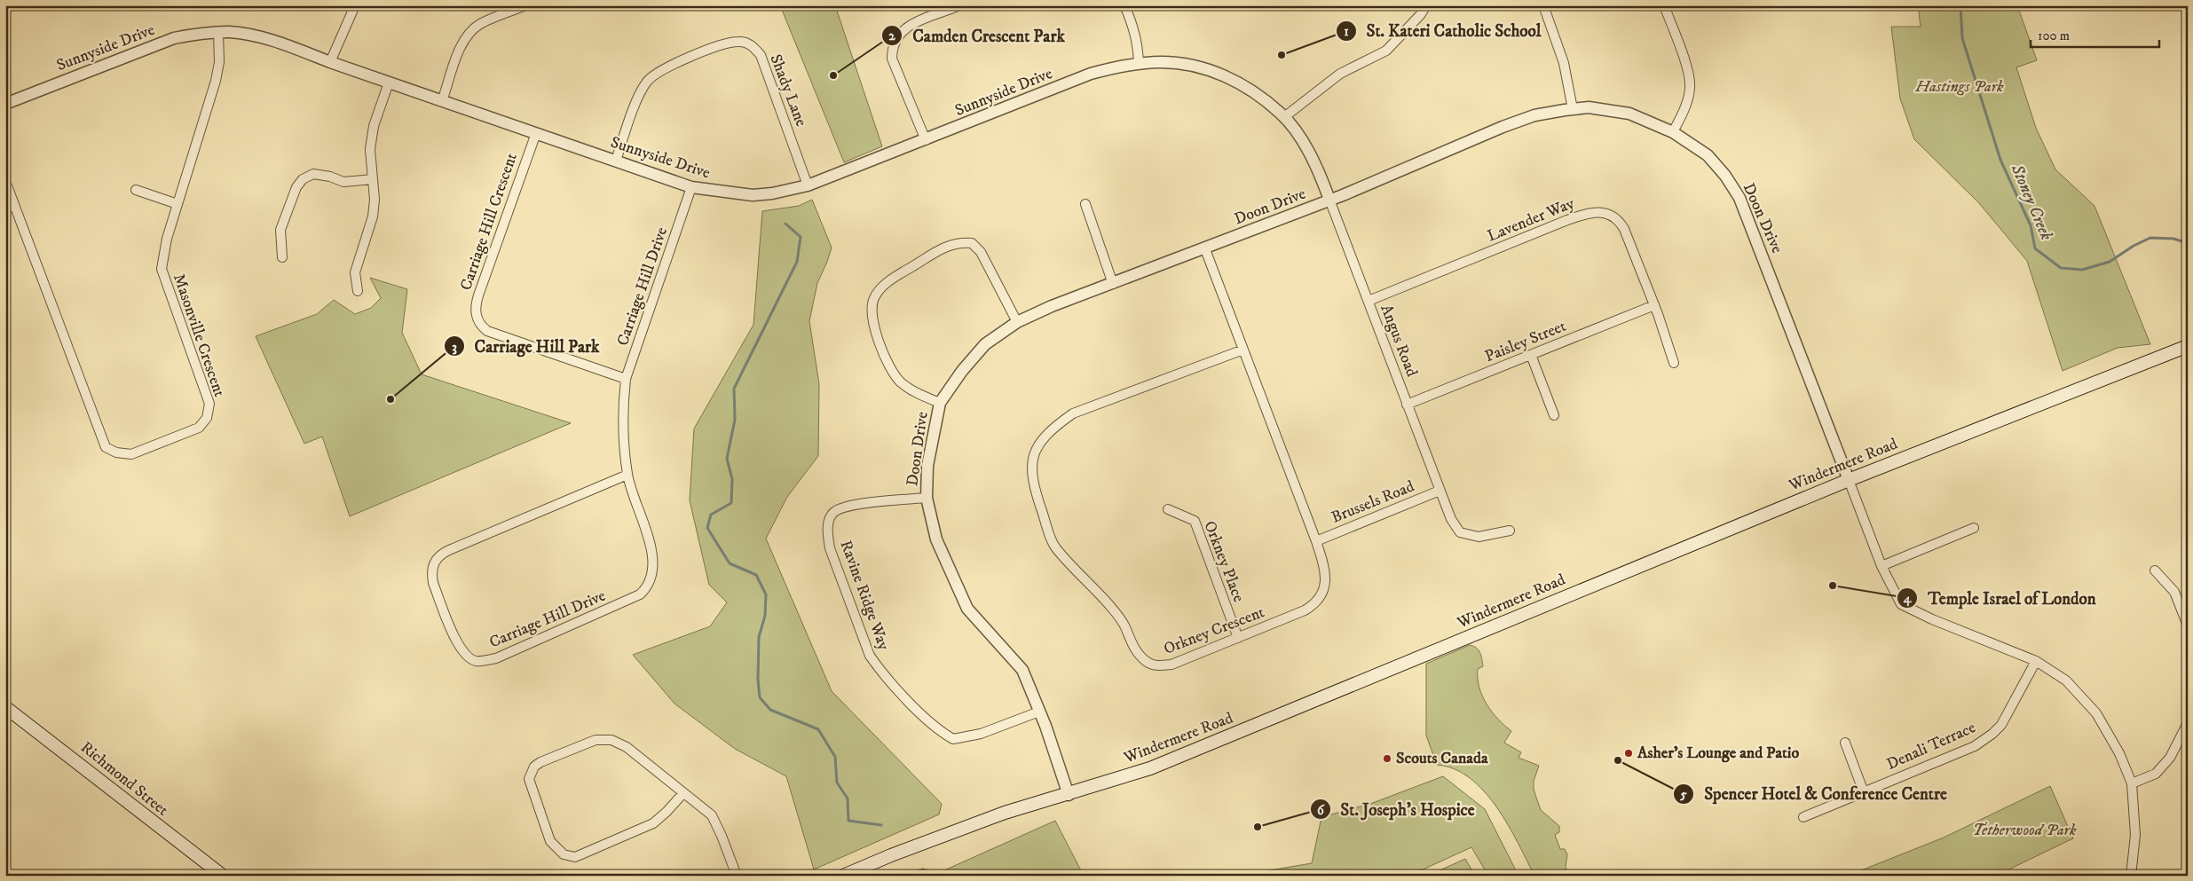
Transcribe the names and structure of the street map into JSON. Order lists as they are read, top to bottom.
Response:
{
  "streets": {
    "main road": ["Windermere Road", "Richmond Street"],
    "street": [
      "Sunnyside Drive",
      "Shady Lane",
      "Doon Drive",
      "Lavender Way",
      "Carriage Hill Crescent",
      "Carriage Hill Drive",
      "Masonville Crescent",
      "Angus Road",
      "Paisley Street",
      "Brussels Road",
      "Orkney Place",
      "Ravine Ridge Way",
      "Orkney Crescent",
      "Denali Terrace"
    ]
  },
  "crossings": [
    ["Sunnyside Drive", "Shady Lane"],
    ["Sunnyside Drive", "Doon Drive"],
    ["Sunnyside Drive", "Carriage Hill Crescent"],
    ["Sunnyside Drive", "Carriage Hill Drive"],
    ["Sunnyside Drive", "Masonville Crescent"],
    ["Sunnyside Drive", "Angus Road"],
    ["Doon Drive", "Angus Road"],
    ["Doon Drive", "Windermere Road"],
    ["Doon Drive", "Ravine Ridge Way"],
    ["Doon Drive", "Orkney Crescent"],
    ["Lavender Way", "Angus Road"],
    ["Lavender Way", "Paisley Street"],
    ["Carriage Hill Crescent", "Carriage Hill Drive"],
    ["Angus Road", "Paisley Street"],
    ["Angus Road", "Brussels Road"],
    ["Brussels Road", "Orkney Crescent"],
    ["Orkney Place", "Orkney Crescent"]
  ],
  "water": ["Stoney Creek"],
  "parks": ["Hastings Park", "Tetherwood Park"],
  "places": [
    "St. Kateri Catholic School",
    "Camden Crescent Park",
    "Carriage Hill Park",
    "Temple Israel of London",
    "Asher’s Lounge and Patio",
    "Scouts Canada",
    "Spencer Hotel & Conference Centre",
    "St. Joseph's Hospice"
  ],
  "scale_bar": "100 m"
}
